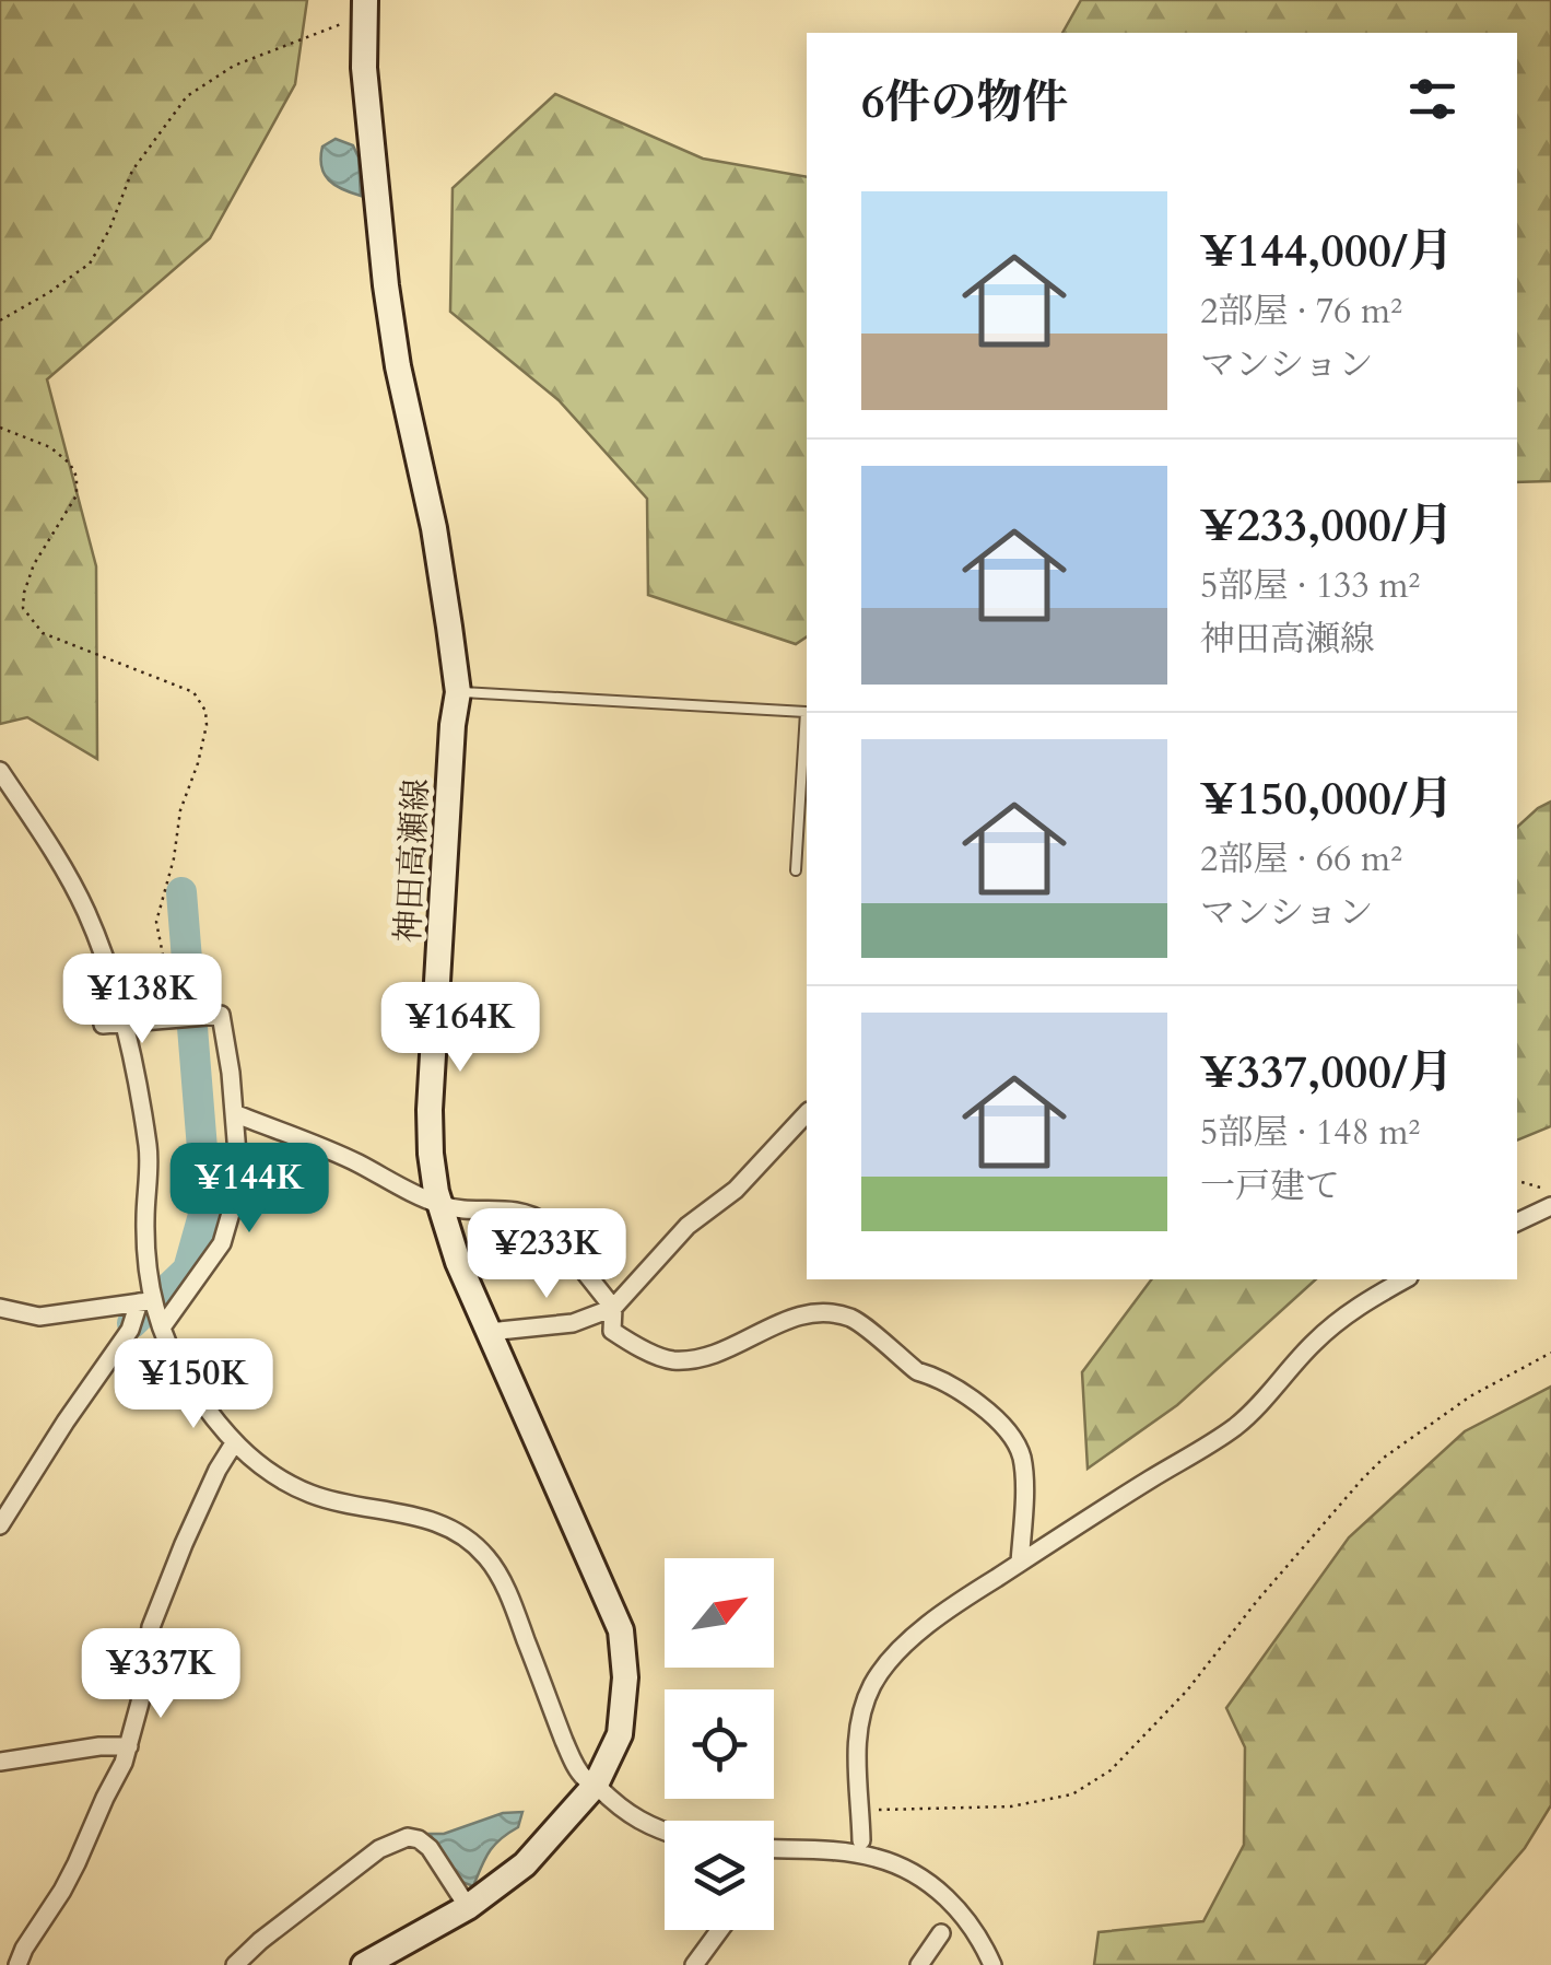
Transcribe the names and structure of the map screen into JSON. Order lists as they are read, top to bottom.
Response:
{
  "streets": {
    "main road": ["神田高瀬線"]
  },
  "north": "top right",
  "page": {
    "heading": "6件の物件",
    "list": [
      {
        "name": "¥144,000/月",
        "note": "2部屋 · 76 m² · マンション"
      },
      {
        "name": "¥233,000/月",
        "note": "5部屋 · 133 m² · 神田高瀬線"
      },
      {
        "name": "¥150,000/月",
        "note": "2部屋 · 66 m² · マンション"
      },
      {
        "name": "¥337,000/月",
        "note": "5部屋 · 148 m² · 一戸建て"
      }
    ],
    "price": [
      "¥138K",
      "¥164K",
      "¥144K",
      "¥233K",
      "¥150K",
      "¥337K"
    ]
  }
}
